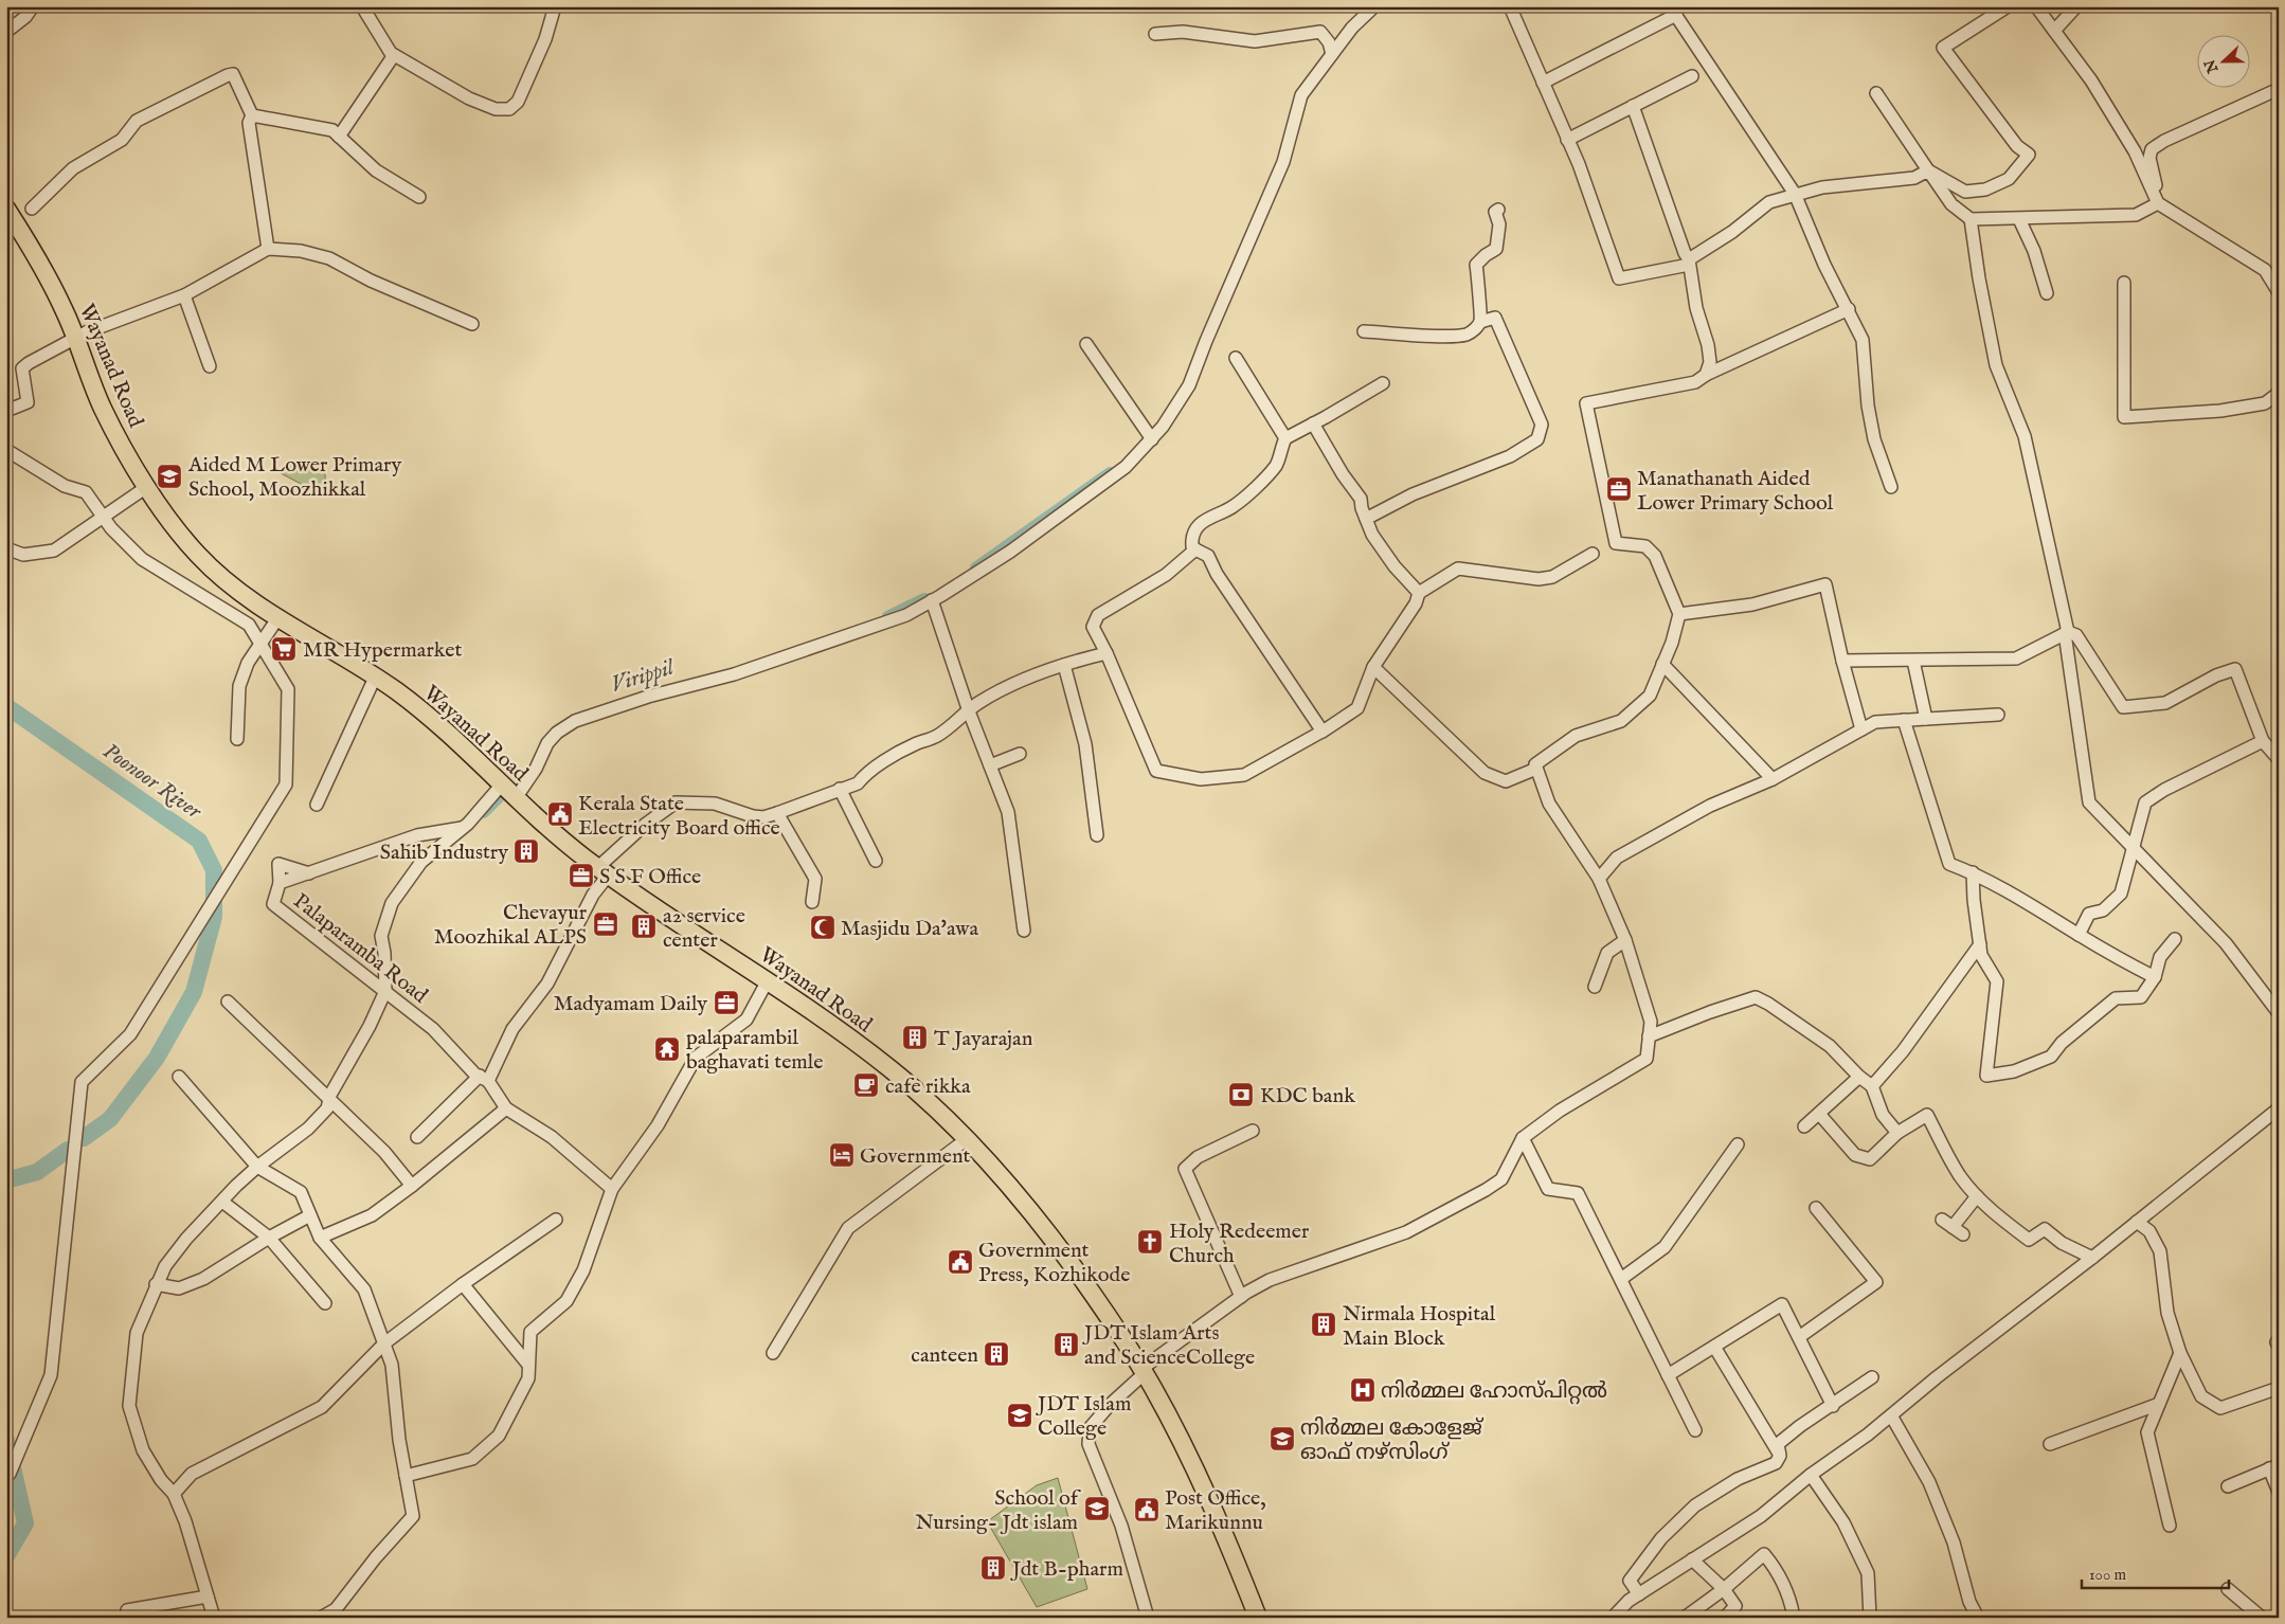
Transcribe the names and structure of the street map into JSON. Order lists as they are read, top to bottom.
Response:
{
  "streets": {
    "highway": ["Wayanad Road"],
    "street": ["Palaparamba Road"]
  },
  "water": ["Virippil", "Poonoor River"],
  "places": {
    "school or university": [
      "Aided M Lower Primary School, Moozhikkal",
      "JDT Islam College",
      "നിർമ്മല കോളേജ് ഓഫ് നഴ്സിംഗ്",
      "School of Nursing- Jdt islam"
    ],
    "office": [
      "Manathanath Aided Lower Primary School",
      "S S F Office",
      "Chevayur Moozhikal ALPS",
      "Madyamam Daily"
    ],
    "supermarket": ["MR Hypermarket"],
    "public building": ["Kerala State Electricity Board office", "Government Press, Kozhikode", "Post Office, Marikunnu"],
    "building": [
      "Sahib Industry",
      "a2 service center",
      "T Jayarajan",
      "Nirmala Hospital Main Block",
      "JDT Islam Arts and ScienceCollege",
      "canteen",
      "Jdt B-pharm"
    ],
    "mosque": ["Masjidu Da'awa"],
    "temple": ["palaparambil baghavati temle"],
    "cafe": ["cafe rikka"],
    "bank": ["KDC bank"],
    "hotel": ["Government"],
    "church": ["Holy Redeemer Church"],
    "hospital": ["നിർമ്മല ഹോസ്പിറ്റൽ"]
  },
  "scale_bar": "100 m",
  "north": "left"
}
